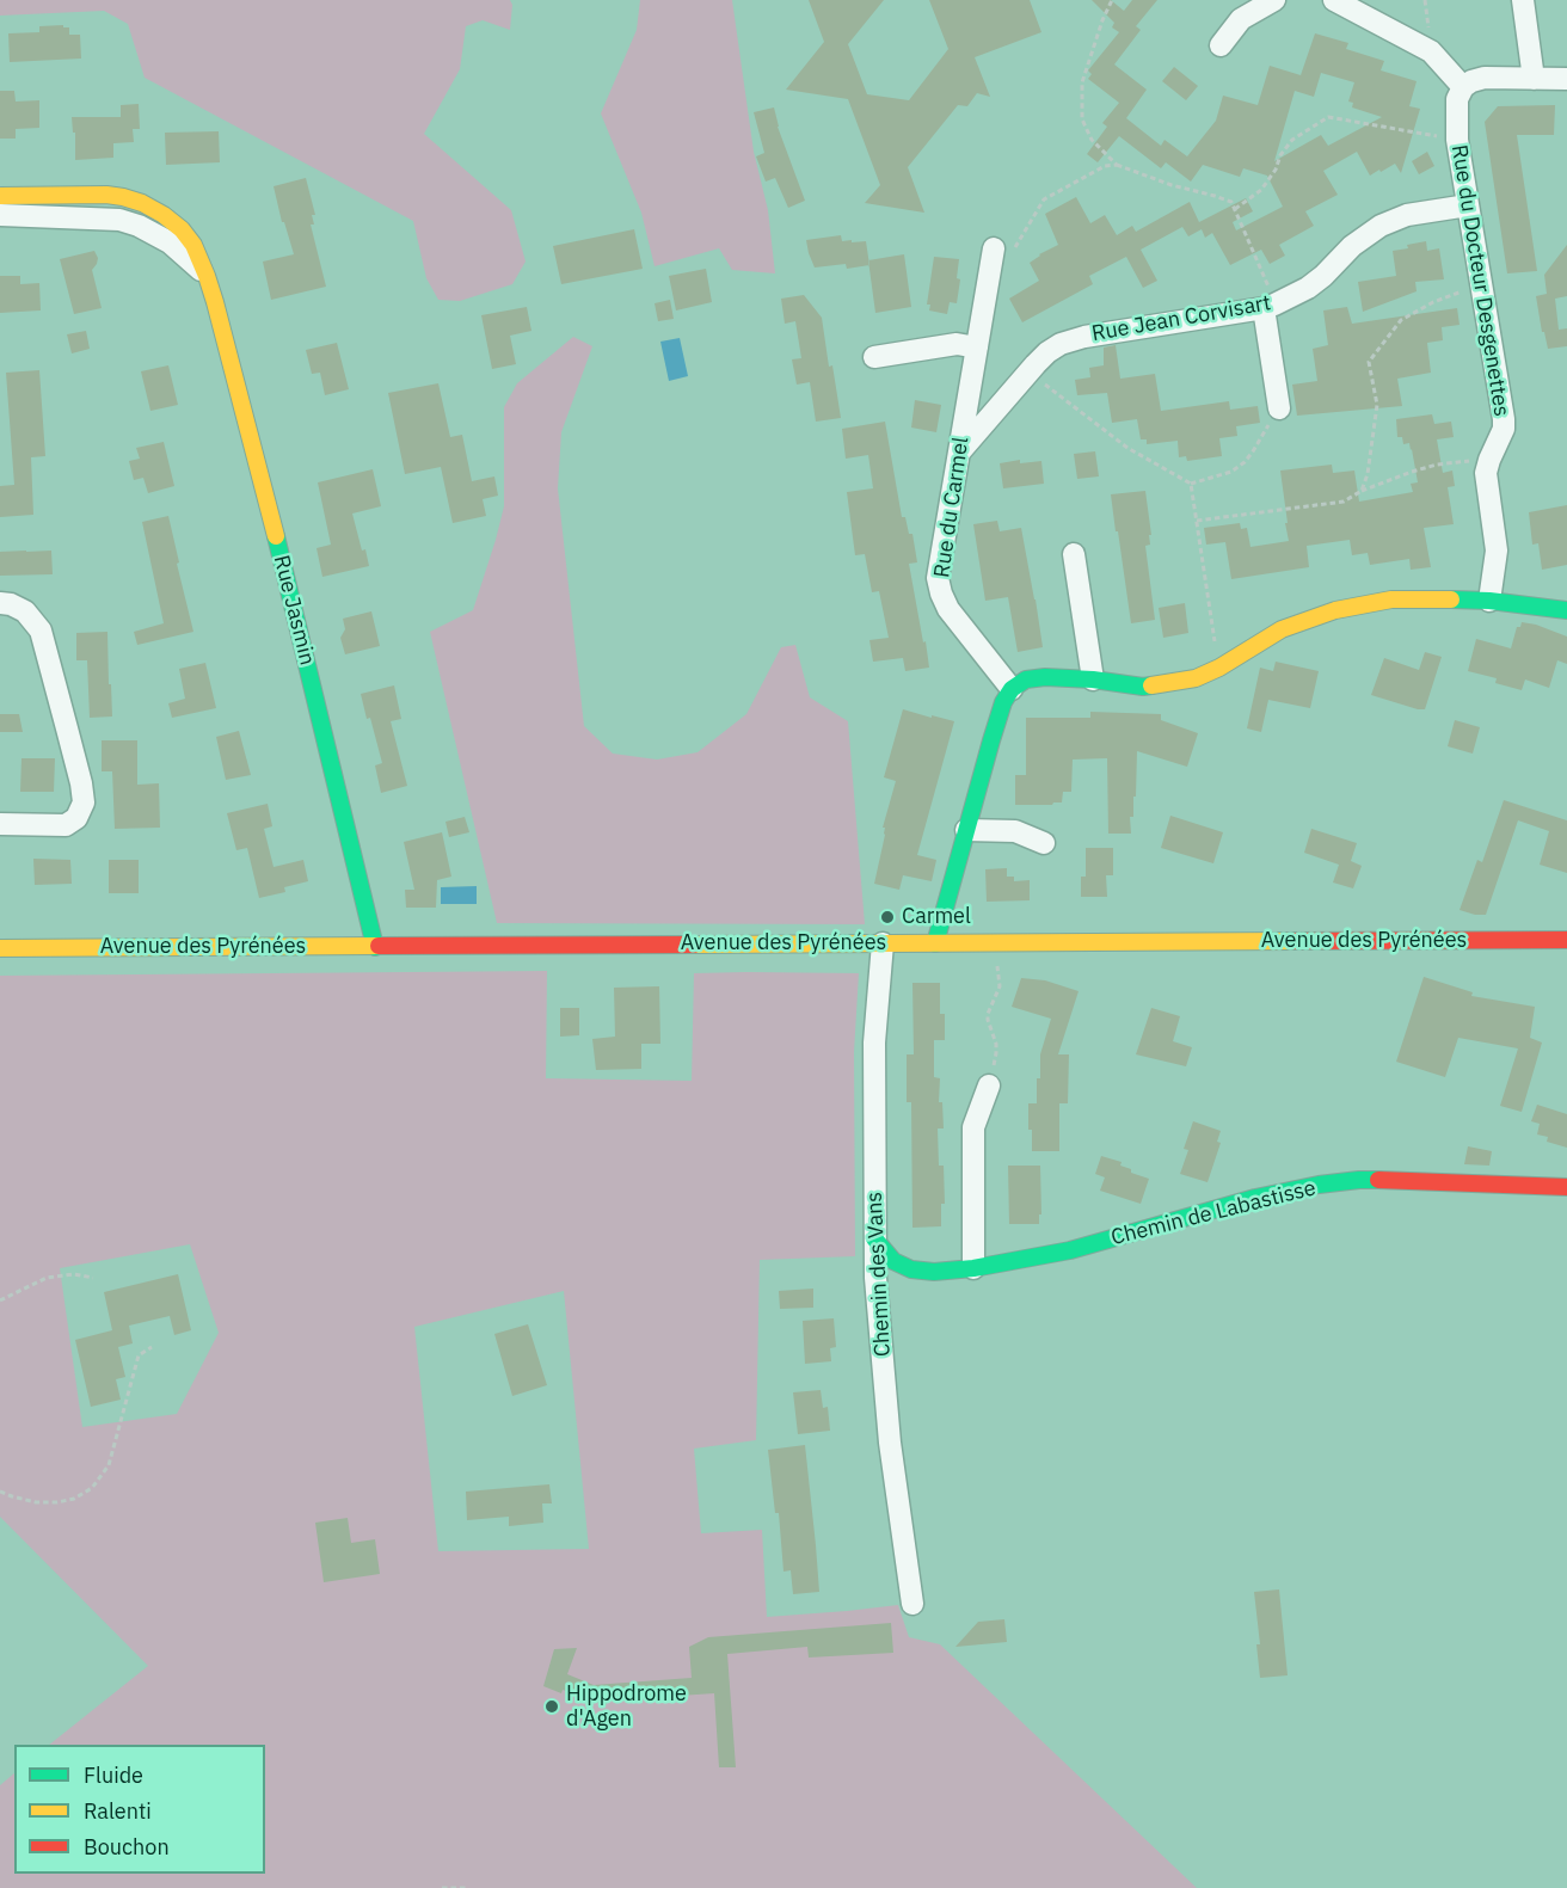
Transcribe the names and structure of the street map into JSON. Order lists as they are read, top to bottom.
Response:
{
  "streets": {
    "street": [
      "Rue du Docteur Desgenettes",
      "Rue Jean Corvisart",
      "Rue du Carmel",
      "Rue Jasmin",
      "Avenue des Pyrénées",
      "Chemin de Labastisse",
      "Chemin des Vans"
    ]
  },
  "crossings": [
    ["Rue du Docteur Desgenettes", "Rue Jean Corvisart"],
    ["Rue Jean Corvisart", "Rue du Carmel"],
    ["Rue Jasmin", "Avenue des Pyrénées"],
    ["Avenue des Pyrénées", "Chemin des Vans"],
    ["Chemin de Labastisse", "Chemin des Vans"]
  ],
  "places": ["Carmel", "Hippodrome d'Agen"],
  "legend": ["Fluide", "Ralenti", "Bouchon"]
}
